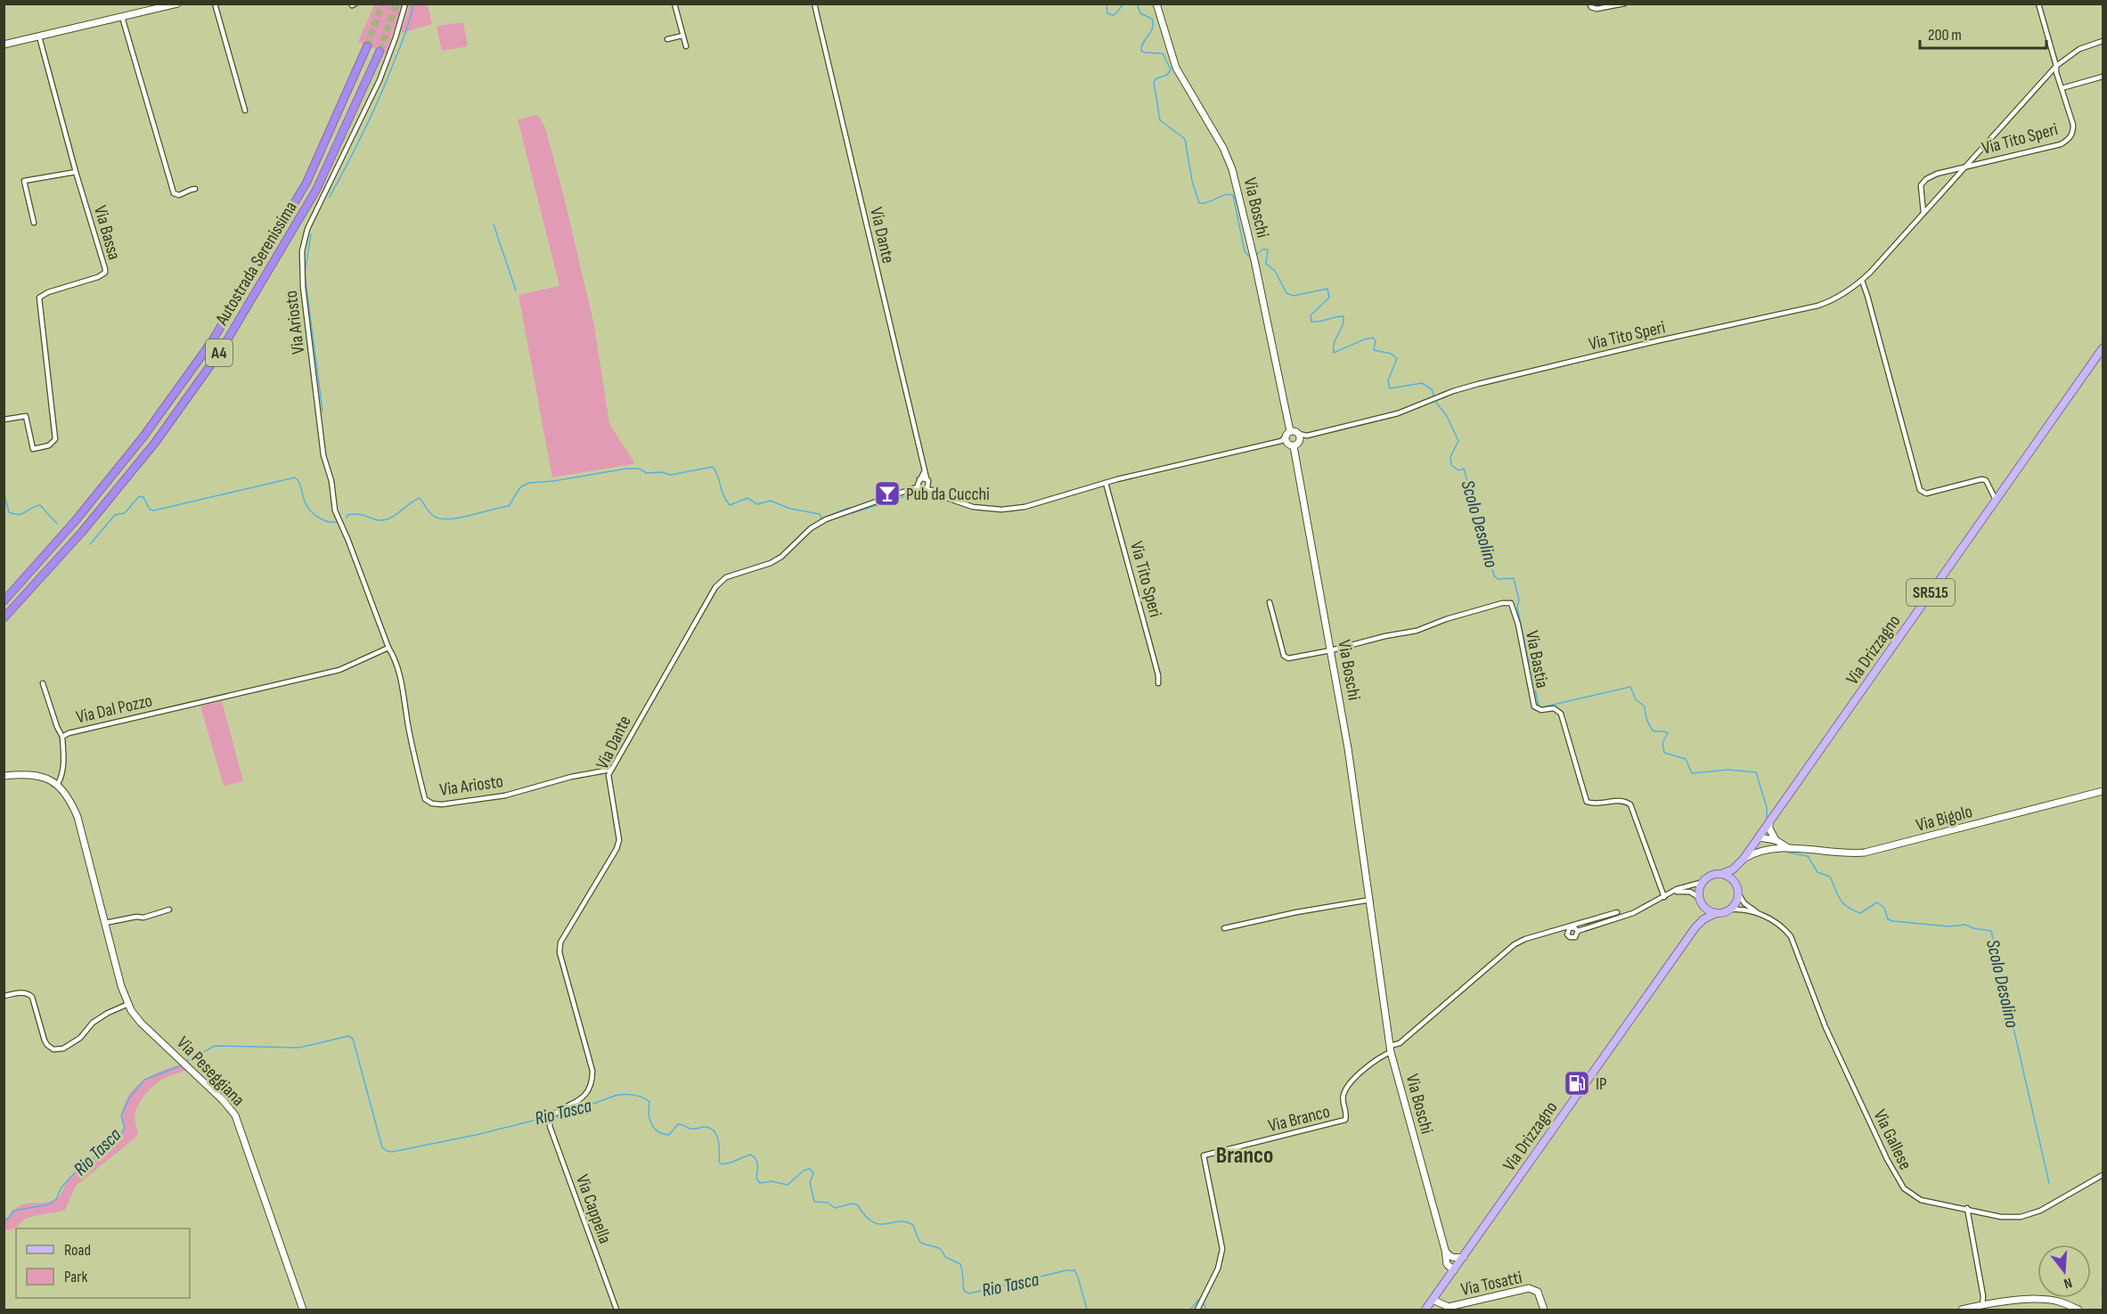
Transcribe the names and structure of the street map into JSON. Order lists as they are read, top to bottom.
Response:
{
  "streets": {
    "highway": ["Autostrada Serenissima", "A4"],
    "main road": ["SR515", "Via Drizzagno"],
    "street": [
      "Via Tito Speri",
      "Via Boschi",
      "Via Bassa",
      "Via Dante",
      "Via Ariosto",
      "Via Bastia",
      "Via Dal Pozzo",
      "Via Bigolo",
      "Via Peseggiana",
      "Via Branco",
      "Via Gallese",
      "Via Cappella",
      "Via Tosatti"
    ]
  },
  "crossings": [
    ["Via Boschi", "Via Drizzagno"],
    ["Via Boschi", "Via Bastia"],
    ["Via Boschi", "Via Branco"],
    ["Via Dante", "Via Ariosto"],
    ["Via Dante", "Via Cappella"],
    ["Via Ariosto", "Via Dal Pozzo"],
    ["Via Drizzagno", "Via Bigolo"],
    ["Via Drizzagno", "Via Gallese"],
    ["Via Drizzagno", "Via Tosatti"],
    ["Via Dal Pozzo", "Via Peseggiana"]
  ],
  "districts": ["Branco"],
  "water": ["Scolo Desolino", "Rio Tasca"],
  "places": {
    "bar": ["Pub da Cucchi"],
    "fuel station": ["IP"]
  },
  "legend": ["Road", "Park"],
  "scale_bar": "200 m",
  "north": "bottom"
}
